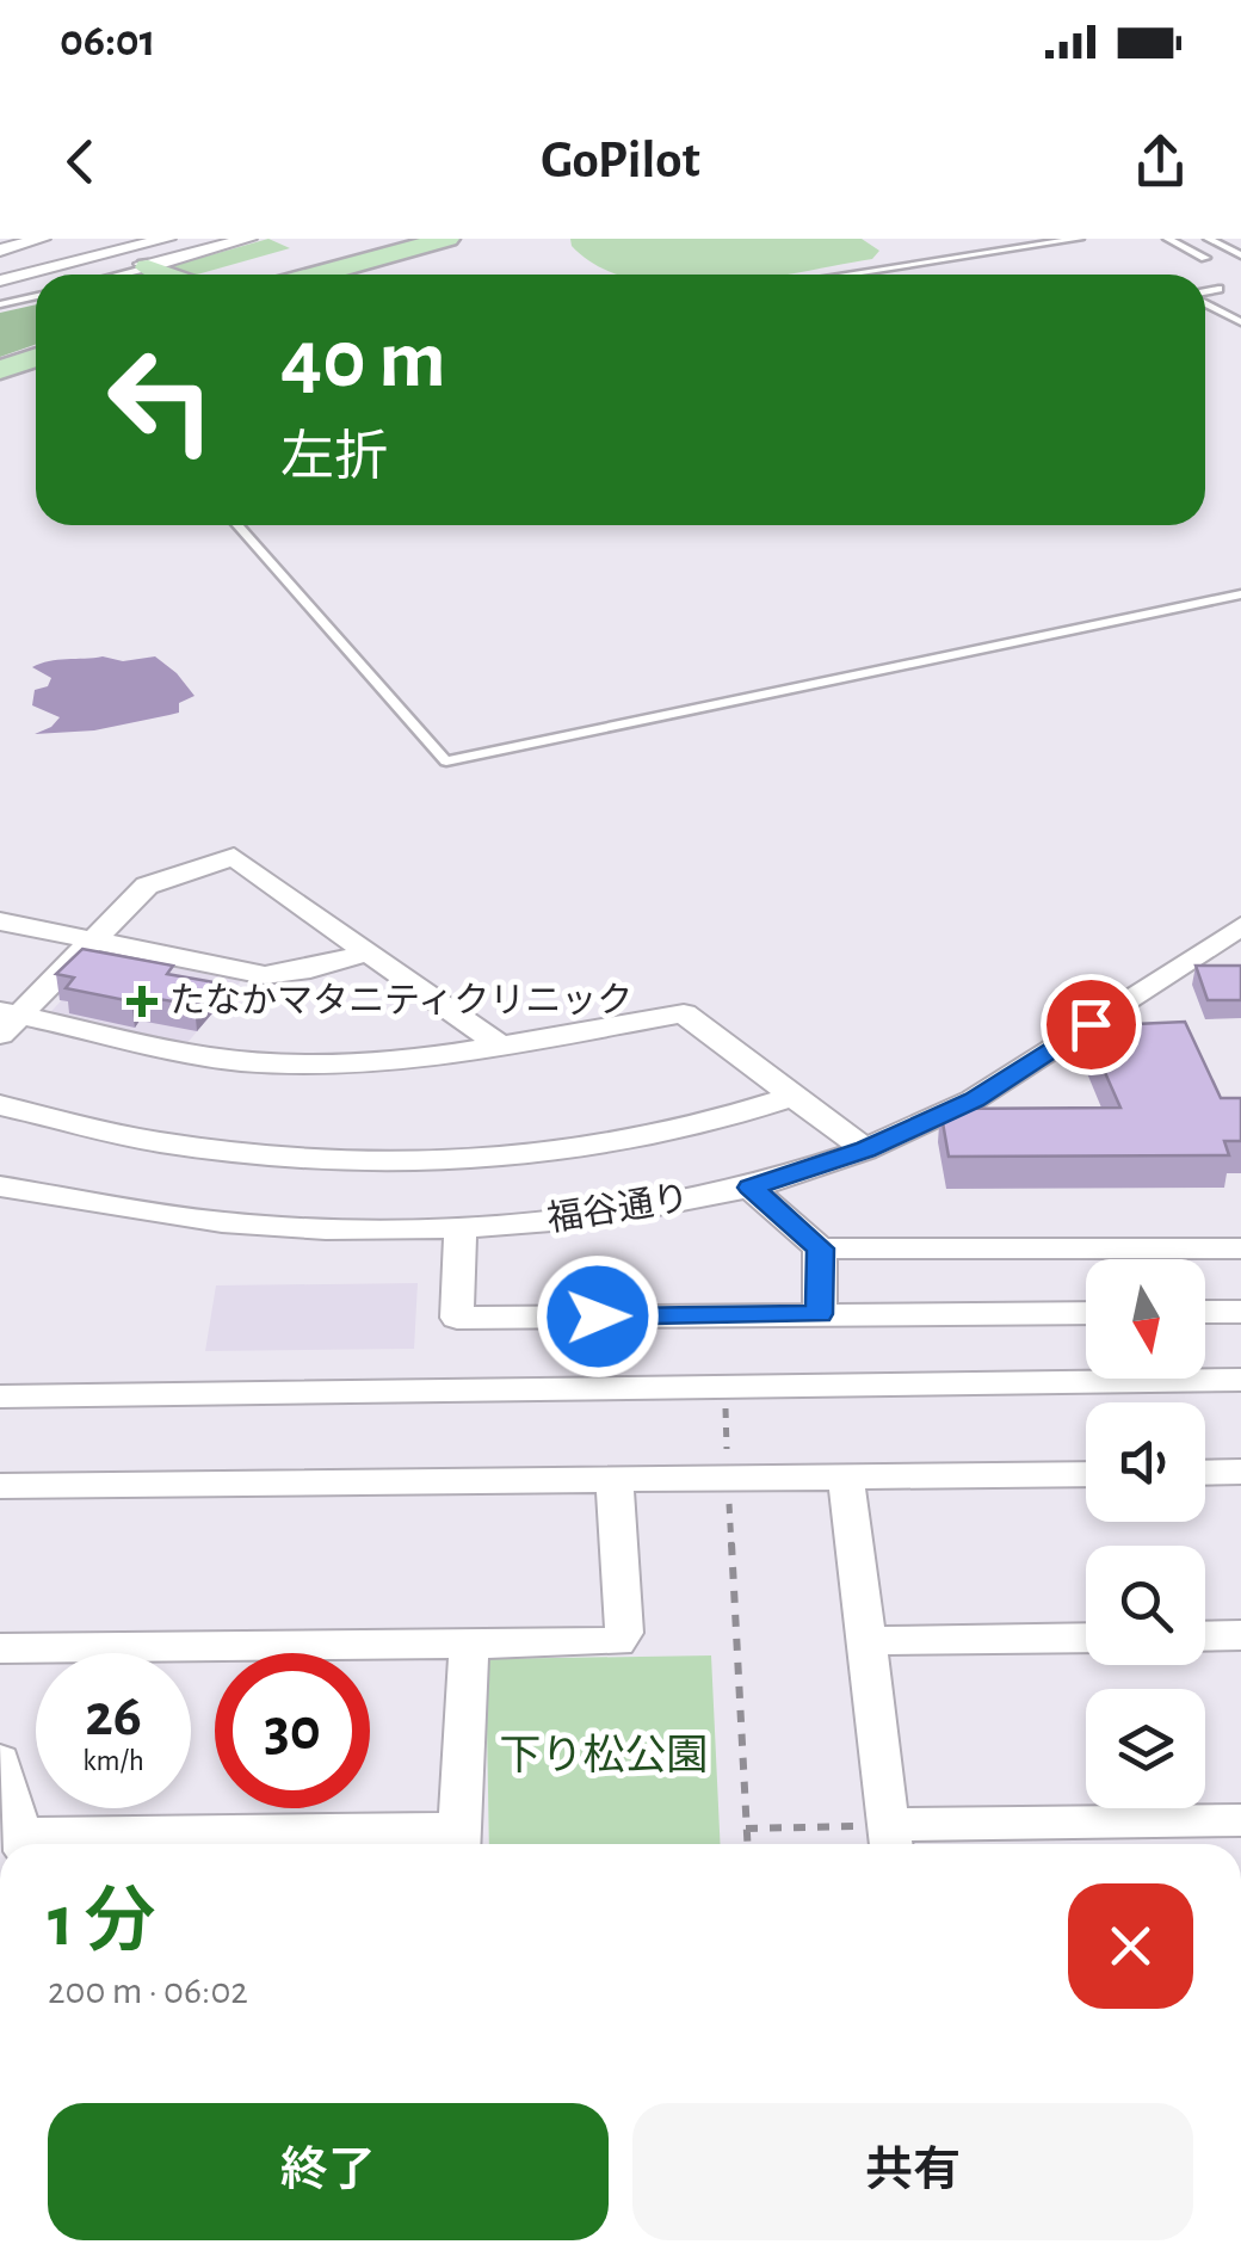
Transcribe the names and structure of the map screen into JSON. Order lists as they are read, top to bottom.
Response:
{
  "streets": {
    "street": ["福谷通り"]
  },
  "parks": ["下り松公園"],
  "places": {
    "health": ["たなかマタニティクリニック"]
  },
  "north": "bottom",
  "page": {
    "status": "06:01",
    "header": "GoPilot",
    "turn": ["40 m", "左折"],
    "speed": "26 km/h",
    "limit": "30",
    "heading": ["1 分", "200 m · 06:02"],
    "buttons": ["終了", "共有"]
  }
}
